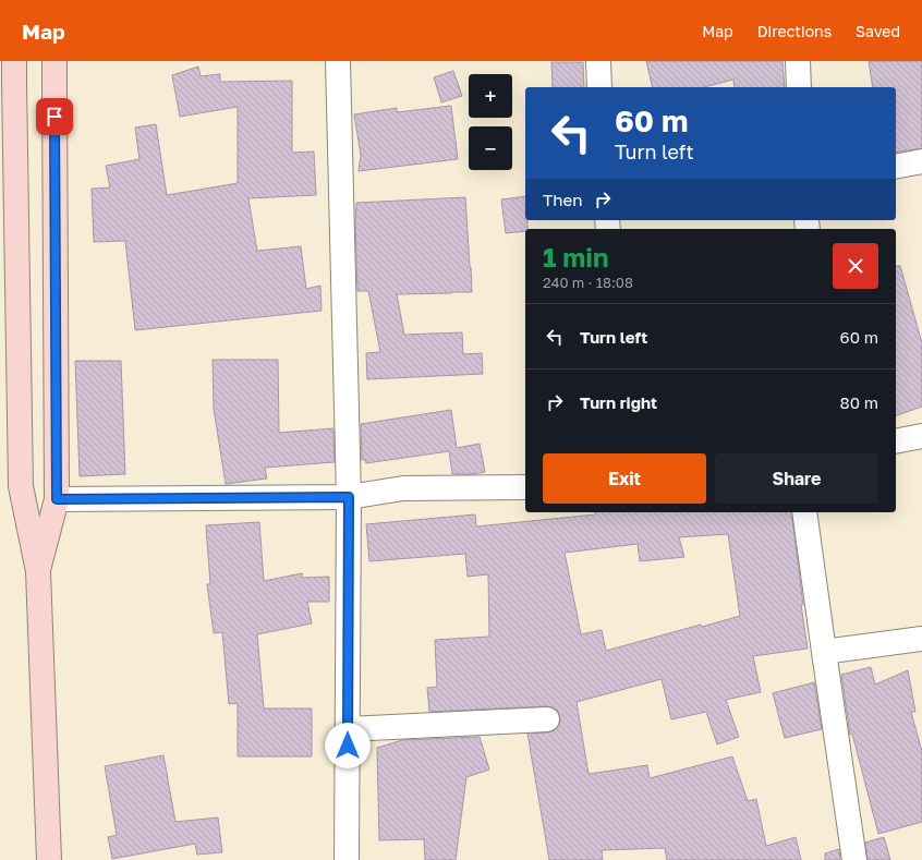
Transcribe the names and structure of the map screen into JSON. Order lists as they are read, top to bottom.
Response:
{
  "page": {
    "header": "Map",
    "nav": ["Map", "Directions", "Saved"],
    "map_buttons": ["+", "−"],
    "turn": ["60 m", "Turn left"],
    "then": "Then",
    "heading": ["1 min", "240 m · 18:08"],
    "list": [
      {
        "name": "Turn left",
        "value": "60 m"
      },
      {
        "name": "Turn right",
        "value": "80 m"
      }
    ],
    "buttons": ["Exit", "Share"]
  }
}
